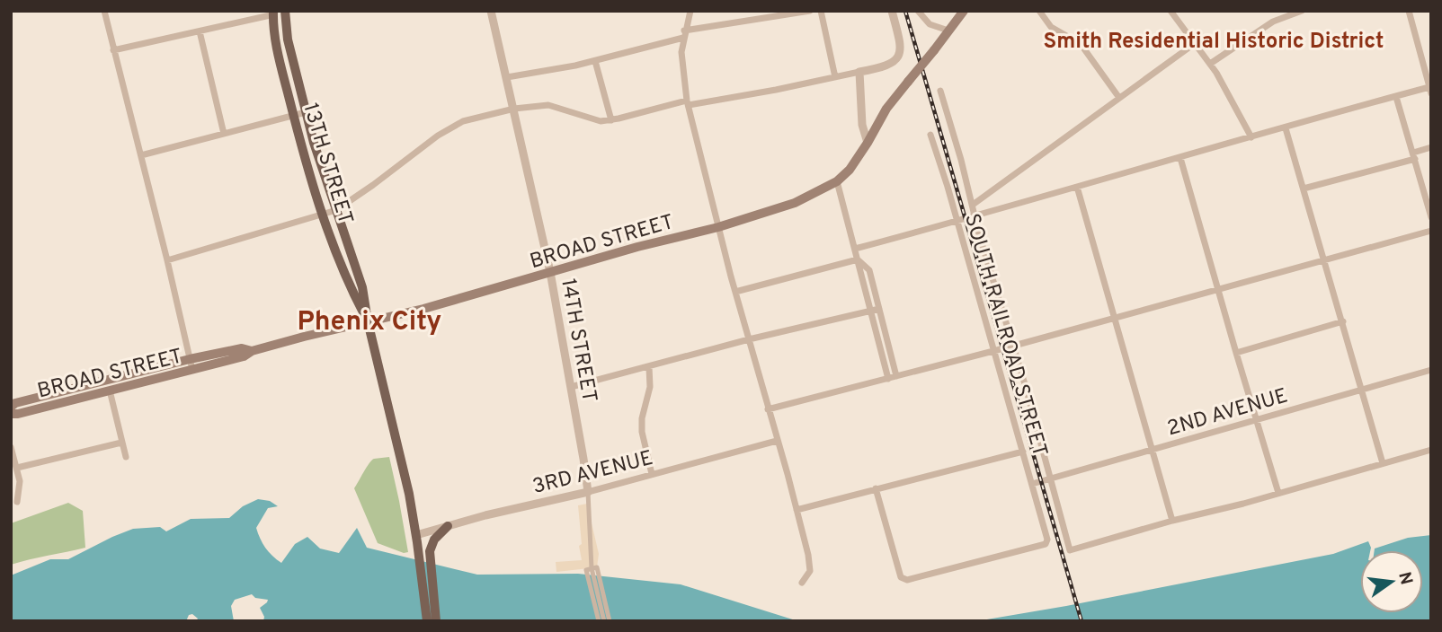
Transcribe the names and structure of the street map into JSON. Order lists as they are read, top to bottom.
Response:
{
  "streets": {
    "main road": ["13TH STREET", "BROAD STREET"],
    "street": [
      "SOUTH RAILROAD STREET",
      "14TH STREET",
      "2ND AVENUE",
      "3RD AVENUE"
    ]
  },
  "crossings": [
    ["13TH STREET", "BROAD STREET"],
    ["13TH STREET", "3RD AVENUE"],
    ["BROAD STREET", "14TH STREET"],
    ["SOUTH RAILROAD STREET", "2ND AVENUE"],
    ["14TH STREET", "3RD AVENUE"]
  ],
  "districts": ["Smith Residential Historic District", "Phenix City"],
  "north": "right"
}
